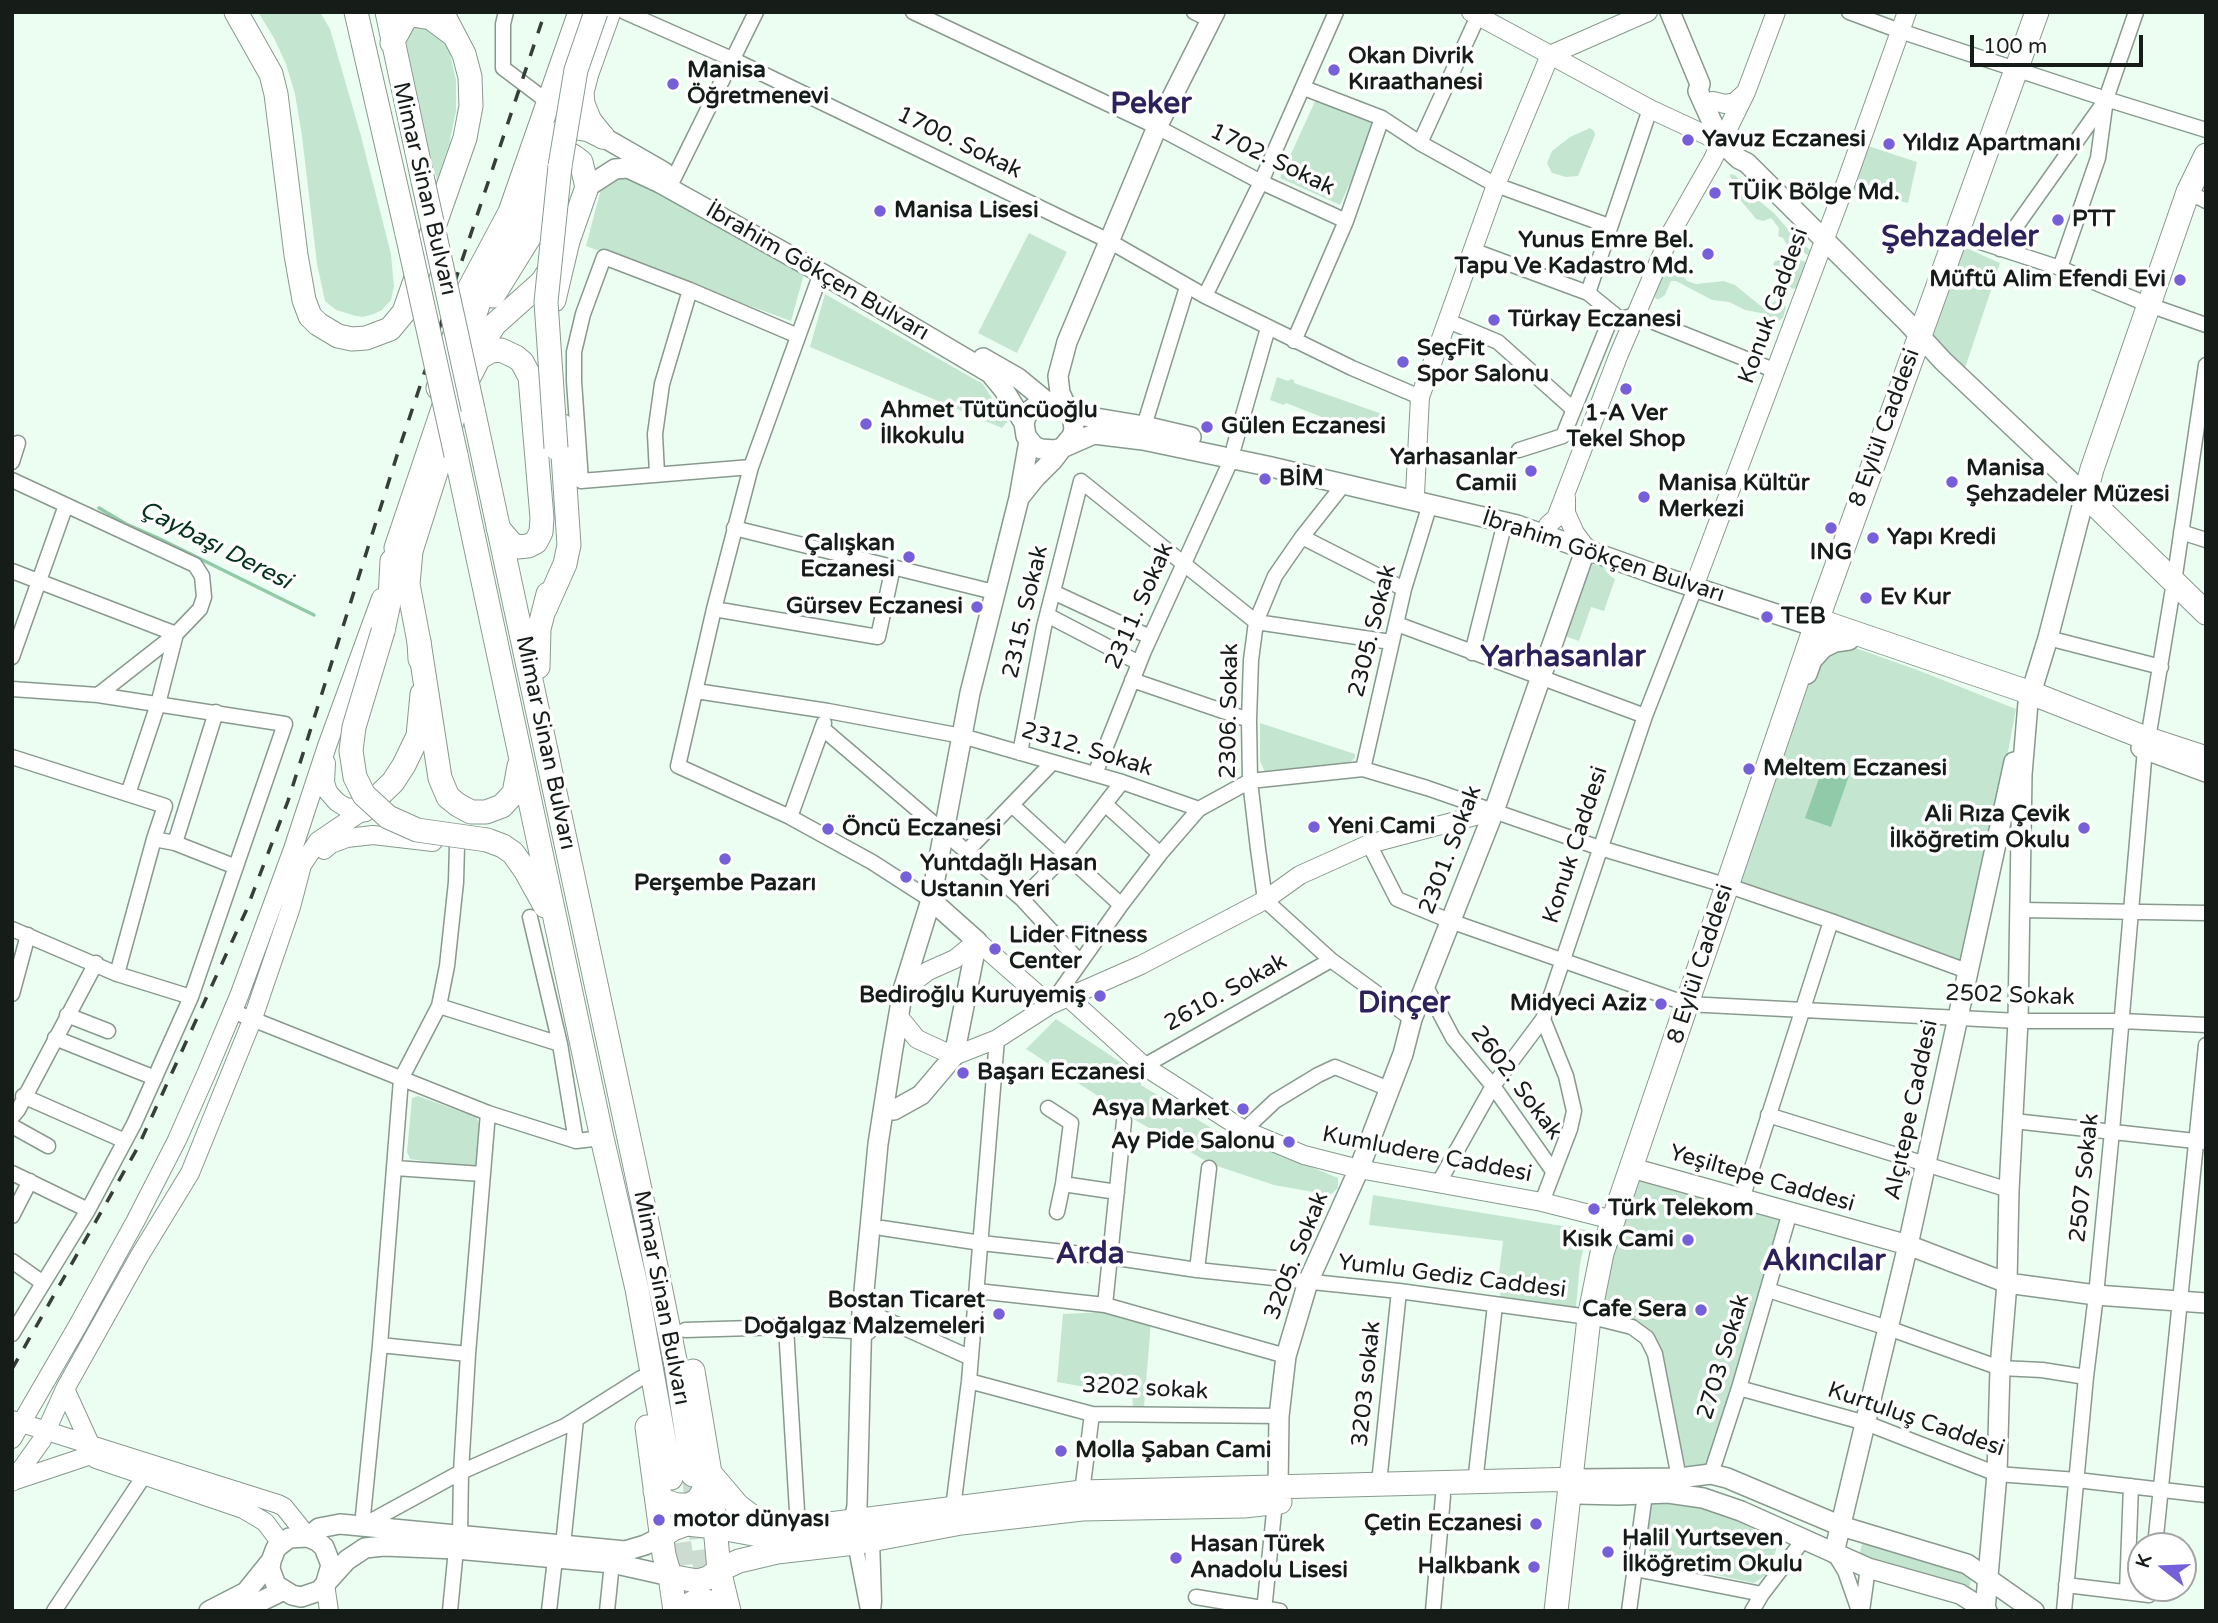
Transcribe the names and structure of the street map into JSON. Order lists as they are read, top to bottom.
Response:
{
  "streets": {
    "main road": [
      "Mimar Sinan Bulvarı",
      "İbrahim Gökçen Bulvarı",
      "8 Eylül Caddesi",
      "2301. Sokak",
      "Alçıtepe Caddesi",
      "Yeşiltepe Caddesi",
      "3205. Sokak"
    ],
    "street": [
      "1700. Sokak",
      "1702. Sokak",
      "Konuk Caddesi",
      "2311. Sokak",
      "2315. Sokak",
      "2305. Sokak",
      "2306. Sokak",
      "2312. Sokak",
      "2610. Sokak",
      "2502 Sokak",
      "2602. Sokak",
      "Kumludere Caddesi",
      "2507 Sokak",
      "Yumlu Gediz Caddesi",
      "2703 Sokak",
      "3203 sokak",
      "3202 sokak",
      "Kurtuluş Caddesi"
    ]
  },
  "crossings": [
    ["1700. Sokak", "2311. Sokak"],
    ["İbrahim Gökçen Bulvarı", "Konuk Caddesi"],
    ["İbrahim Gökçen Bulvarı", "8 Eylül Caddesi"],
    ["İbrahim Gökçen Bulvarı", "2311. Sokak"],
    ["İbrahim Gökçen Bulvarı", "2305. Sokak"],
    ["İbrahim Gökçen Bulvarı", "2301. Sokak"],
    ["İbrahim Gökçen Bulvarı", "Alçıtepe Caddesi"],
    ["İbrahim Gökçen Bulvarı", "2507 Sokak"],
    ["Konuk Caddesi", "2502 Sokak"],
    ["Konuk Caddesi", "2602. Sokak"],
    ["Konuk Caddesi", "Kumludere Caddesi"],
    ["8 Eylül Caddesi", "2502 Sokak"],
    ["8 Eylül Caddesi", "Kumludere Caddesi"],
    ["8 Eylül Caddesi", "Yeşiltepe Caddesi"],
    ["8 Eylül Caddesi", "Yumlu Gediz Caddesi"],
    ["2311. Sokak", "2306. Sokak"],
    ["2311. Sokak", "2312. Sokak"],
    ["2315. Sokak", "2306. Sokak"],
    ["2315. Sokak", "2312. Sokak"],
    ["2301. Sokak", "2502 Sokak"],
    ["2301. Sokak", "2602. Sokak"],
    ["2301. Sokak", "Kumludere Caddesi"],
    ["2301. Sokak", "3205. Sokak"],
    ["2610. Sokak", "Kumludere Caddesi"],
    ["2502 Sokak", "Alçıtepe Caddesi"],
    ["2502 Sokak", "2507 Sokak"],
    ["Alçıtepe Caddesi", "Yeşiltepe Caddesi"],
    ["Alçıtepe Caddesi", "Kurtuluş Caddesi"],
    ["Kumludere Caddesi", "3205. Sokak"],
    ["2507 Sokak", "Yeşiltepe Caddesi"],
    ["2507 Sokak", "Kurtuluş Caddesi"],
    ["Yeşiltepe Caddesi", "2703 Sokak"],
    ["3205. Sokak", "Yumlu Gediz Caddesi"],
    ["3205. Sokak", "3202 sokak"],
    ["Yumlu Gediz Caddesi", "3203 sokak"],
    ["2703 Sokak", "Kurtuluş Caddesi"]
  ],
  "districts": [
    "Peker",
    "Şehzadeler",
    "Yarhasanlar",
    "Dinçer",
    "Arda",
    "Akıncılar"
  ],
  "water": ["Çaybaşı Deresi"],
  "places": [
    "Okan Divrik Kıraathanesi",
    "Manisa Öğretmenevi",
    "Yavuz Eczanesi",
    "Yıldız Apartmanı",
    "TÜİK Bölge Md.",
    "Manisa Lisesi",
    "PTT",
    "Yunus Emre Bel. Tapu Ve Kadastro Md.",
    "Müftü Alim Efendi Evi",
    "Türkay Eczanesi",
    "SeçFit Spor Salonu",
    "1-A Ver Tekel Shop",
    "Ahmet Tütüncüoğlu İlkokulu",
    "Gülen Eczanesi",
    "Yarhasanlar Camii",
    "BİM",
    "Manisa Şehzadeler Müzesi",
    "Manisa Kültür Merkezi",
    "ING",
    "Yapı Kredi",
    "Çalışkan Eczanesi",
    "Ev Kur",
    "Gürsev Eczanesi",
    "TEB",
    "Meltem Eczanesi",
    "Yeni Cami",
    "Ali Rıza Çevik İlköğretim Okulu",
    "Öncü Eczanesi",
    "Perşembe Pazarı",
    "Yuntdağlı Hasan Ustanın Yeri",
    "Lider Fitness Center",
    "Bediroğlu Kuruyemiş",
    "Midyeci Aziz",
    "Başarı Eczanesi",
    "Asya Market",
    "Ay Pide Salonu",
    "Türk Telekom",
    "Kısık Cami",
    "Cafe Sera",
    "Bostan Ticaret Doğalgaz Malzemeleri",
    "Molla Şaban Cami",
    "motor dünyası",
    "Çetin Eczanesi",
    "Halil Yurtseven İlköğretim Okulu",
    "Hasan Türek Anadolu Lisesi",
    "Halkbank"
  ],
  "scale_bar": "100 m",
  "north": "left"
}
